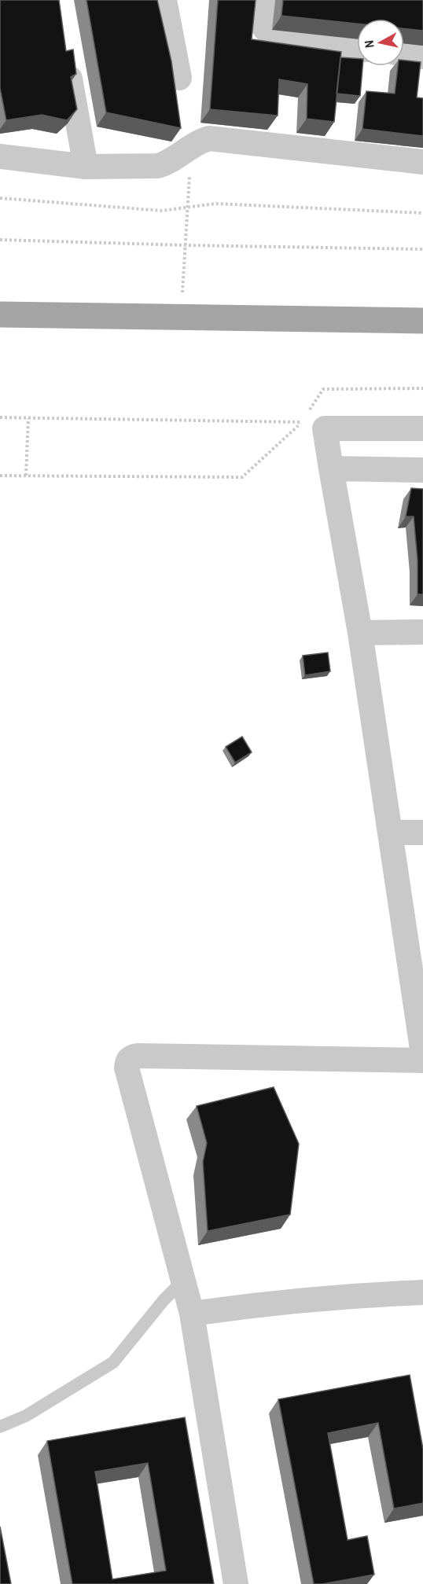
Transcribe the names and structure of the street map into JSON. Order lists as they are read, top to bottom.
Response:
{
  "north": "left"
}
